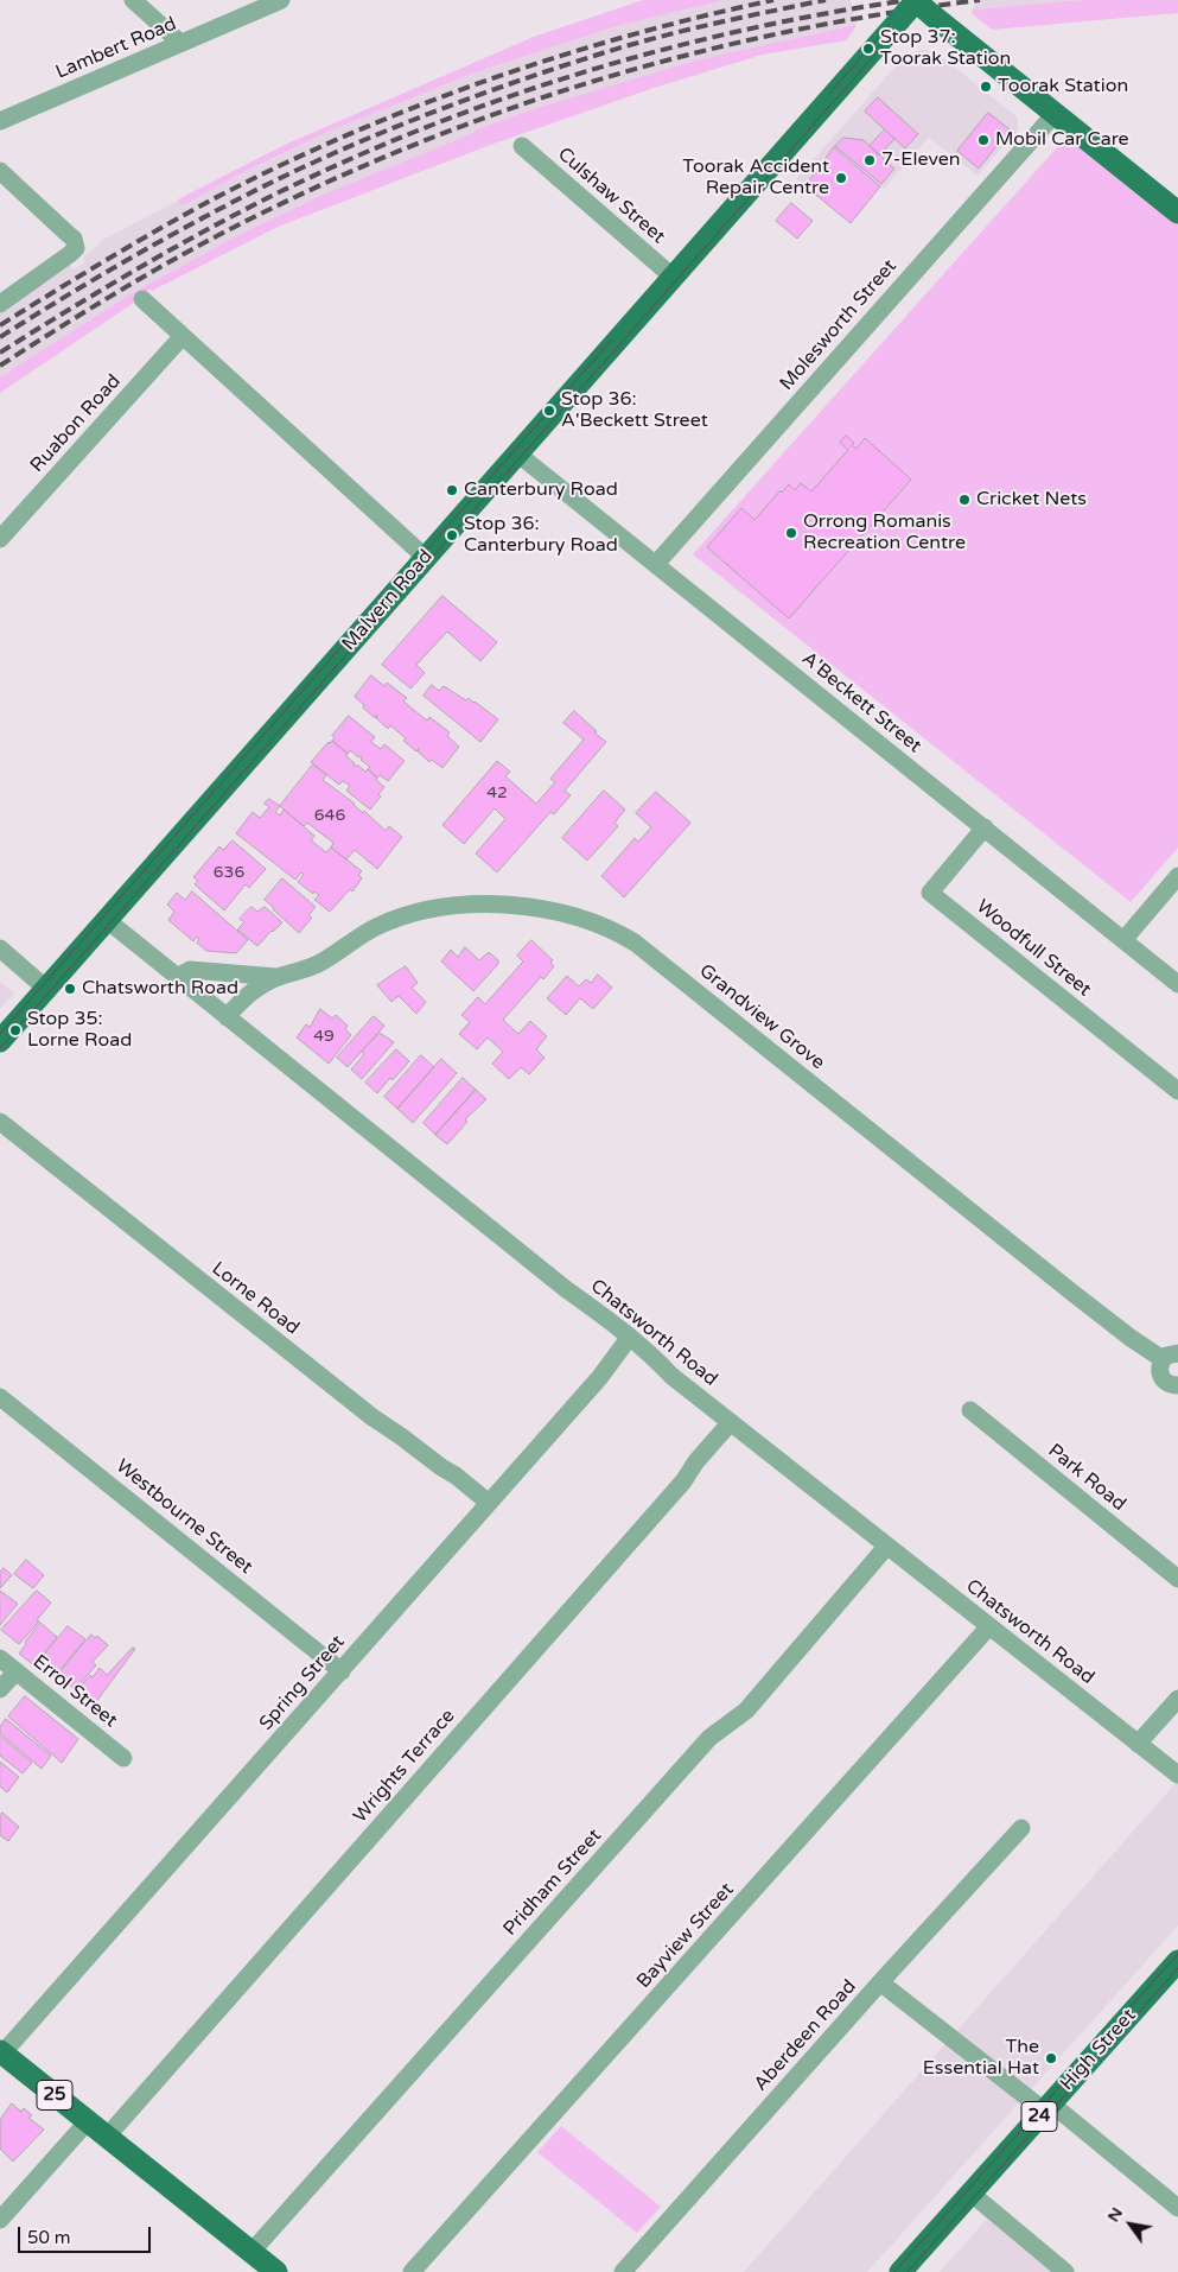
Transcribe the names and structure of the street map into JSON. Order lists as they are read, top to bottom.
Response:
{
  "streets": {
    "main road": [
      "Malvern Road",
      "High Street",
      "25",
      "24"
    ],
    "street": [
      "Lambert Road",
      "Culshaw Street",
      "Molesworth Street",
      "Ruabon Road",
      "A'Beckett Street",
      "Woodfull Street",
      "Grandview Grove",
      "Lorne Road",
      "Chatsworth Road",
      "Park Road",
      "Westbourne Street",
      "Spring Street",
      "Errol Street",
      "Wrights Terrace",
      "Pridham Street",
      "Bayview Street",
      "Aberdeen Road"
    ]
  },
  "crossings": [
    ["Culshaw Street", "Malvern Road"],
    ["Molesworth Street", "A'Beckett Street"],
    ["Malvern Road", "A'Beckett Street"],
    ["Malvern Road", "Chatsworth Road"],
    ["A'Beckett Street", "Woodfull Street"],
    ["Grandview Grove", "Chatsworth Road"],
    ["Lorne Road", "Spring Street"],
    ["Chatsworth Road", "Spring Street"],
    ["Chatsworth Road", "Wrights Terrace"],
    ["Chatsworth Road", "Pridham Street"],
    ["Chatsworth Road", "Bayview Street"],
    ["Westbourne Street", "Spring Street"],
    ["Spring Street", "25"],
    ["Wrights Terrace", "25"],
    ["Pridham Street", "25"]
  ],
  "places": [
    "Stop 37: Toorak Station",
    "Toorak Station",
    "Mobil Car Care",
    "7-Eleven",
    "Toorak Accident Repair Centre",
    "Stop 36: A'Beckett Street",
    "Canterbury Road",
    "Cricket Nets",
    "Orrong Romanis Recreation Centre",
    "Stop 36: Canterbury Road",
    "Chatsworth Road",
    "Stop 35: Lorne Road",
    "The Essential Hat"
  ],
  "house_numbers": [
    "42",
    "646",
    "636",
    "49"
  ],
  "scale_bar": "50 m",
  "north": "top left"
}
